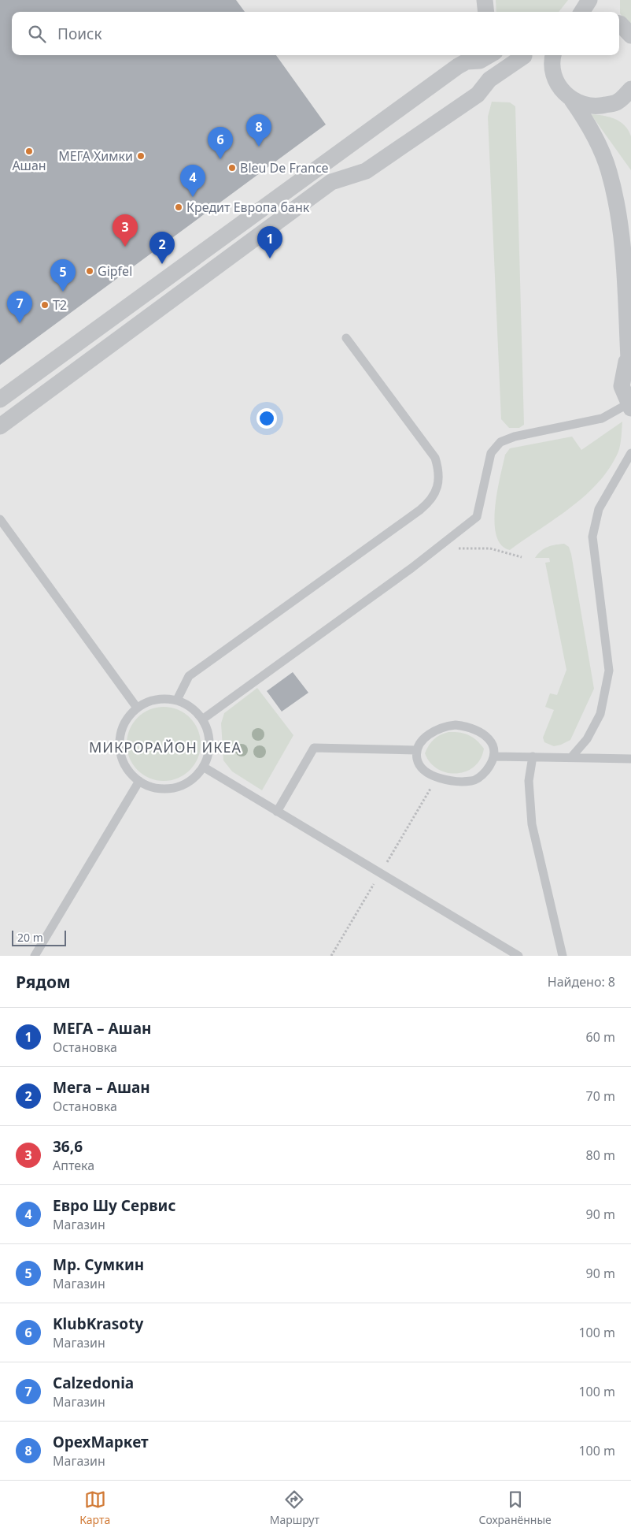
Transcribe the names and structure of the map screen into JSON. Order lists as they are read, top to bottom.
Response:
{
  "districts": ["МИКРОРАЙОН ИКЕА"],
  "places": [
    "Ашан",
    "МЕГА Химки",
    "Bleu De France",
    "Кредит Европа банк",
    "Gipfel",
    "T2"
  ],
  "scale_bar": "20 m",
  "page": {
    "search": "Поиск",
    "pins": [
      "8",
      "6",
      "4",
      "3",
      "1",
      "2",
      "5",
      "7"
    ],
    "scale": "20 m",
    "heading": ["Рядом", "Найдено: 8"],
    "list": [
      {
        "mark": "1",
        "name": "МЕГА – Ашан",
        "note": "Остановка",
        "value": "60 m"
      },
      {
        "mark": "2",
        "name": "Мега – Ашан",
        "note": "Остановка",
        "value": "70 m"
      },
      {
        "mark": "3",
        "name": "36,6",
        "note": "Аптека",
        "value": "80 m"
      },
      {
        "mark": "4",
        "name": "Евро Шу Сервис",
        "note": "Магазин",
        "value": "90 m"
      },
      {
        "mark": "5",
        "name": "Мр. Сумкин",
        "note": "Магазин",
        "value": "90 m"
      },
      {
        "mark": "6",
        "name": "KlubKrasoty",
        "note": "Магазин",
        "value": "100 m"
      },
      {
        "mark": "7",
        "name": "Calzedonia",
        "note": "Магазин",
        "value": "100 m"
      },
      {
        "mark": "8",
        "name": "ОрехМаркет",
        "note": "Магазин",
        "value": "100 m"
      }
    ],
    "nav": ["Карта", "Маршрут", "Сохранённые"]
  }
}
